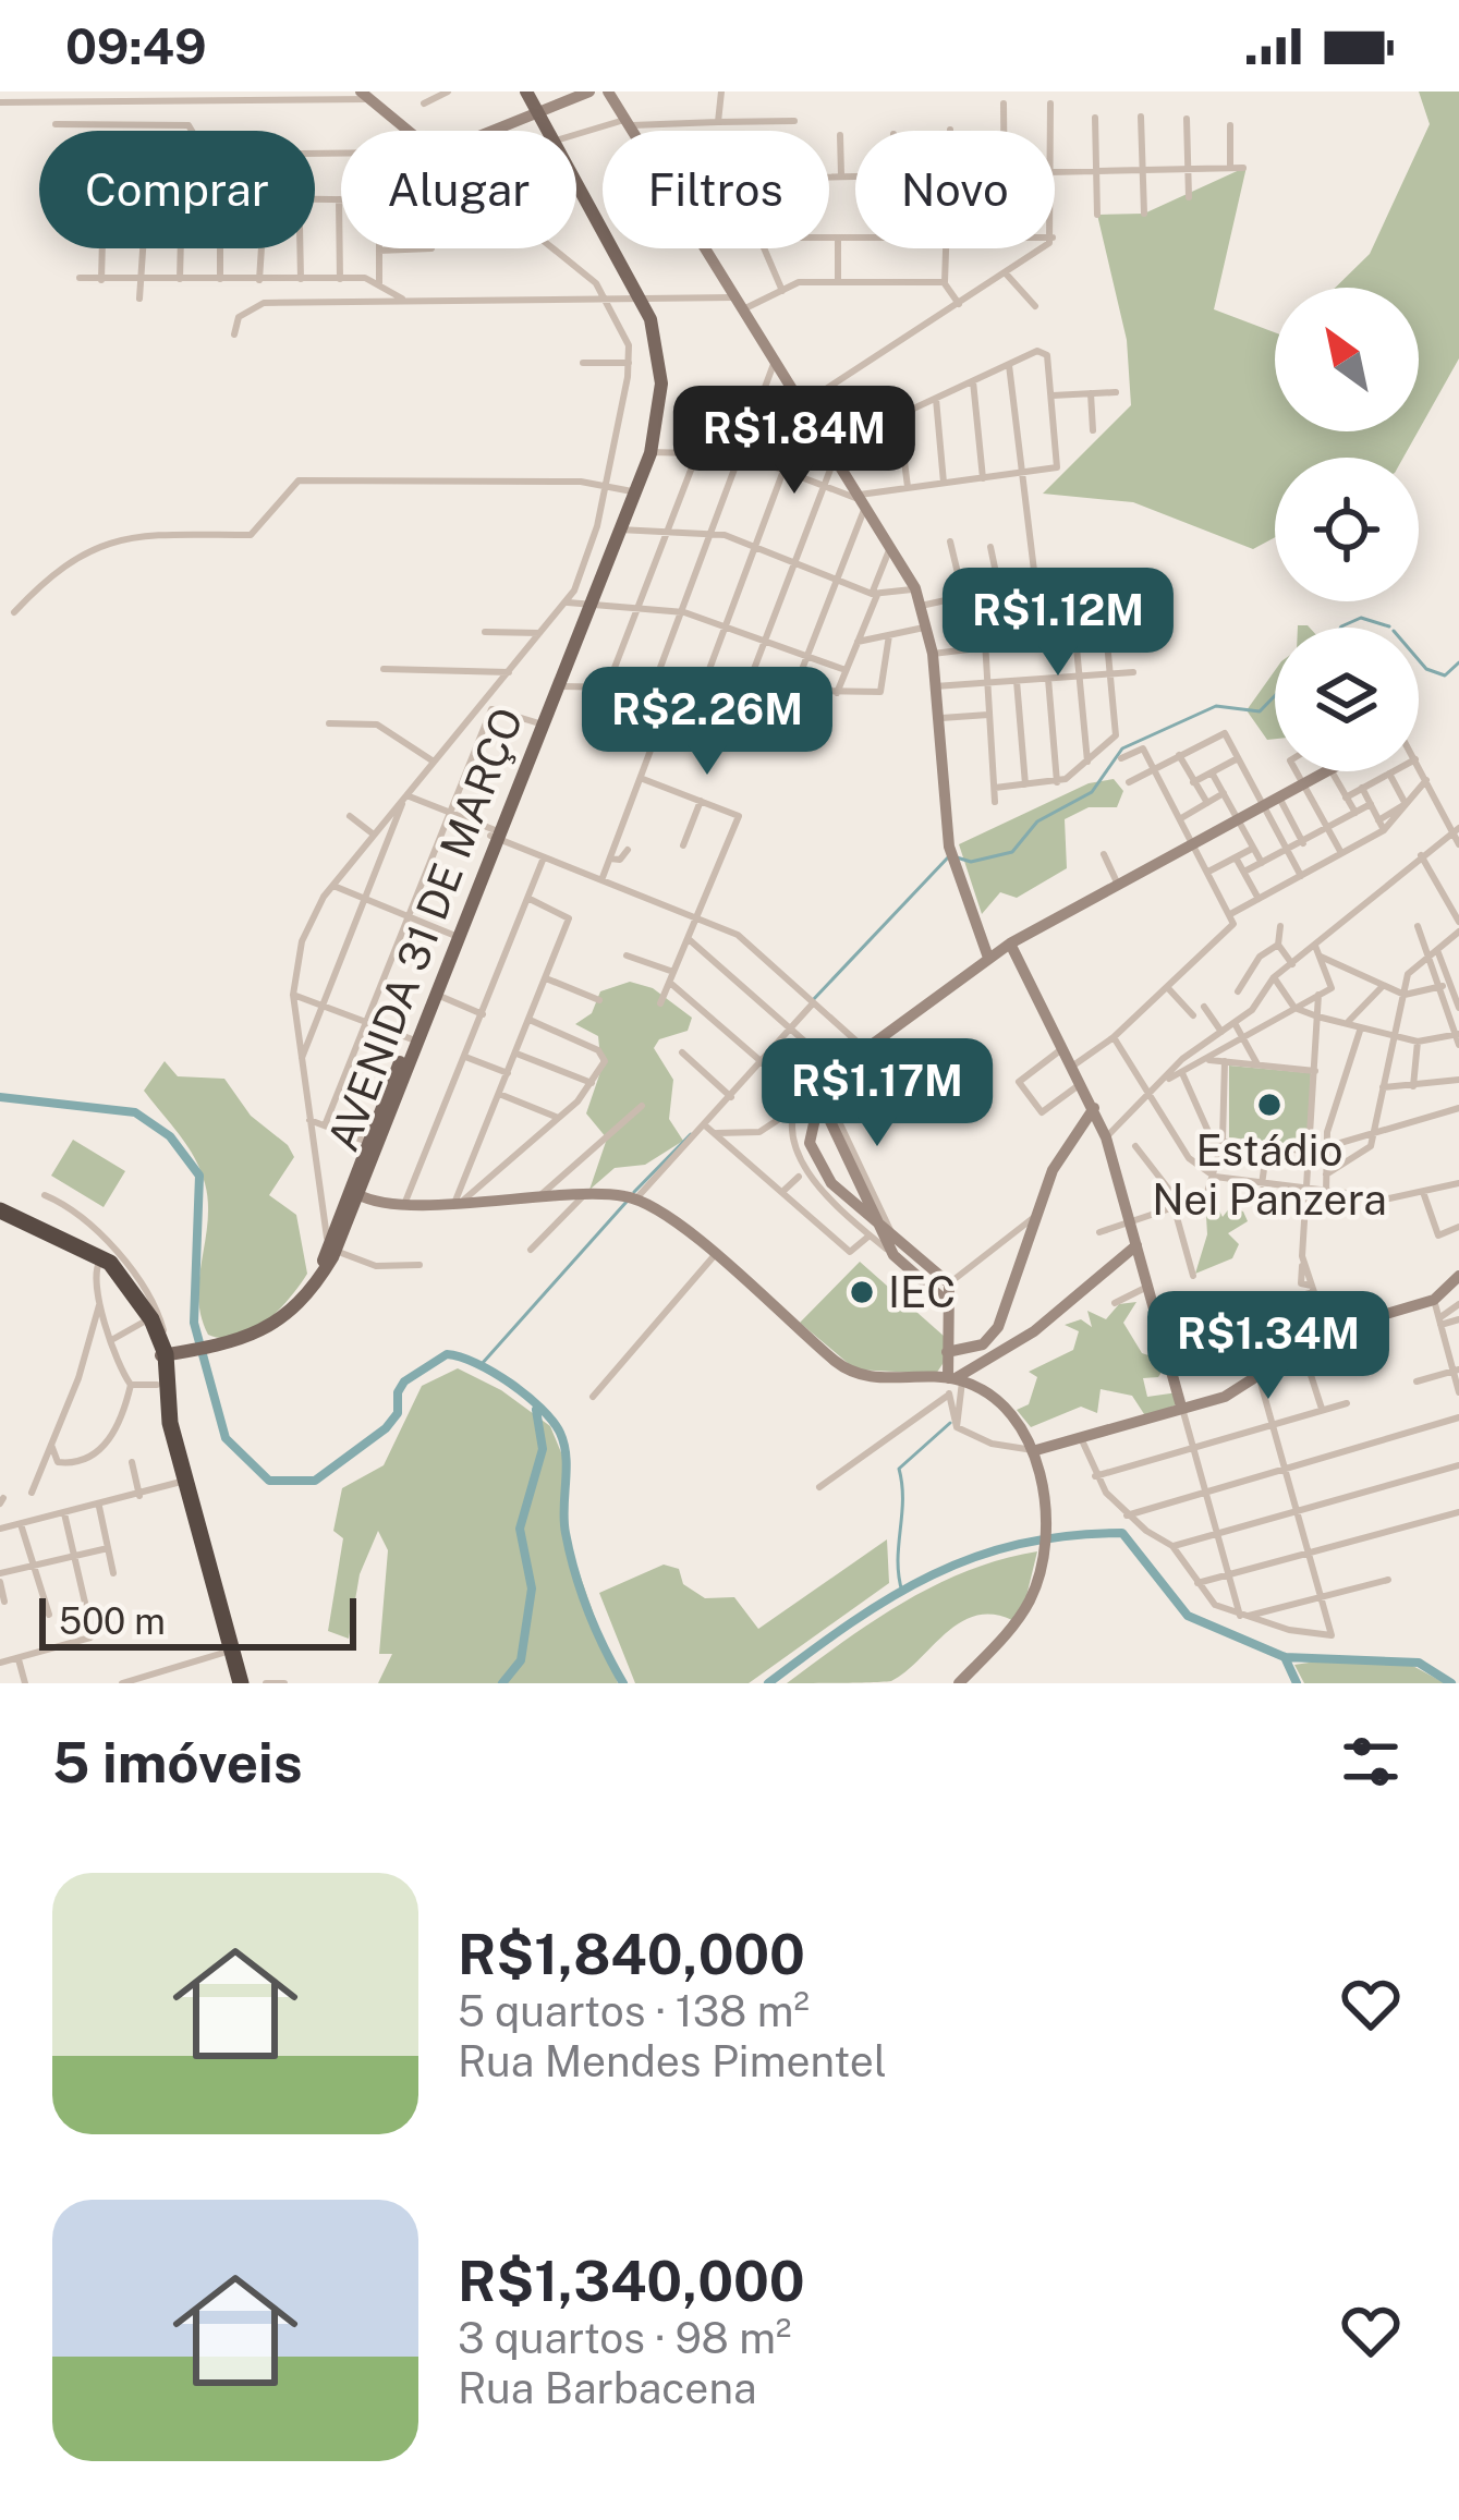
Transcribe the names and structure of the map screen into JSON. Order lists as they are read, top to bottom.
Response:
{
  "streets": {
    "main road": ["AVENIDA 31 DE MARÇO"]
  },
  "places": ["Estádio Nei Panzera", "IEC"],
  "scale_bar": "500 m",
  "north": "top left",
  "page": {
    "status": "09:49",
    "chip": [
      "Comprar",
      "Alugar",
      "Filtros",
      "Novo"
    ],
    "price": [
      "R$1.84M",
      "R$1.12M",
      "R$2.26M",
      "R$1.17M",
      "R$1.34M"
    ],
    "scale": "500 m",
    "heading": "5 imóveis",
    "list": [
      {
        "name": "R$1,840,000",
        "note": "5 quartos · 138 m² · Rua Mendes Pimentel"
      },
      {
        "name": "R$1,340,000",
        "note": "3 quartos · 98 m² · Rua Barbacena"
      }
    ]
  }
}
